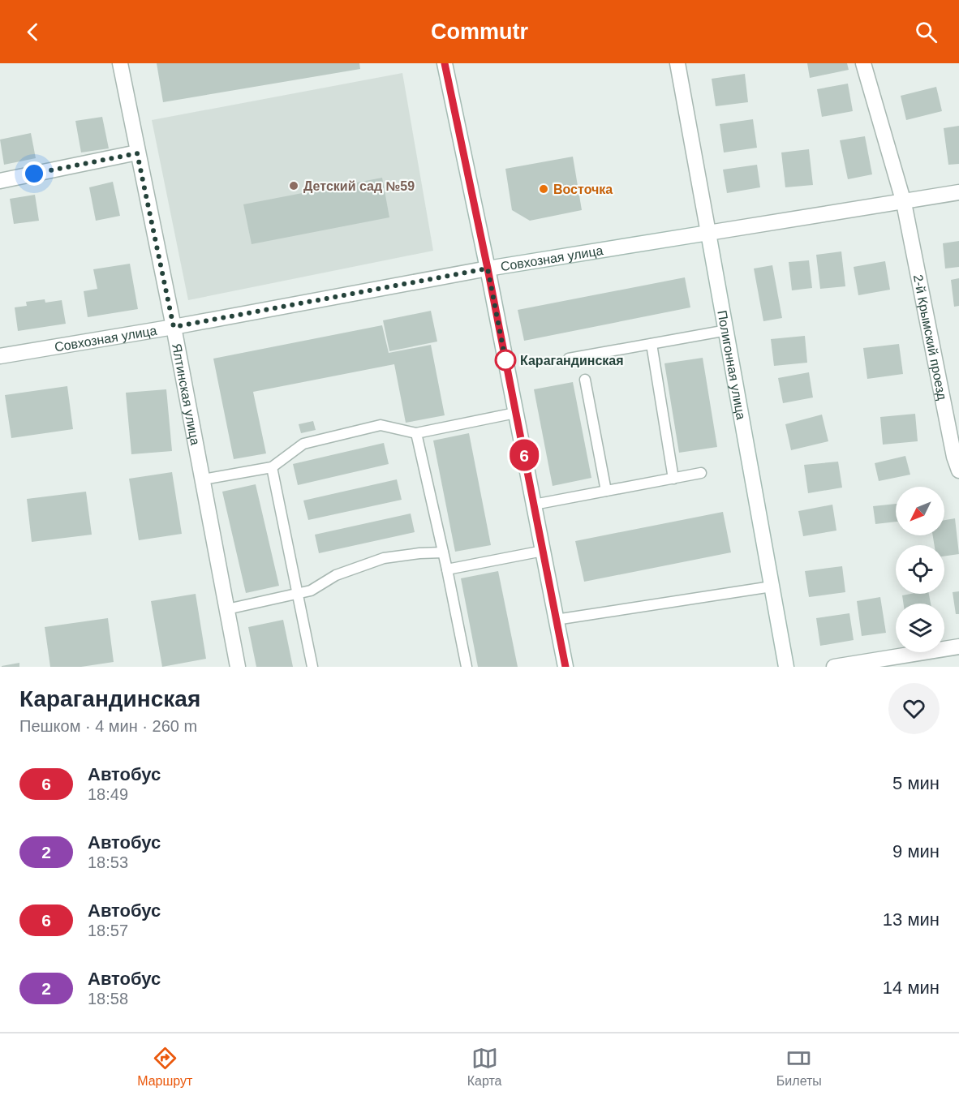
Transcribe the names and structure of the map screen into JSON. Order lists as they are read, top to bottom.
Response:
{
  "streets": {
    "street": [
      "Совхозная улица",
      "2-й Крымский проезд",
      "Полигонная улица",
      "Ялтинская улица"
    ]
  },
  "crossings": [
    ["Совхозная улица", "2-й Крымский проезд"],
    ["Совхозная улица", "Полигонная улица"],
    ["Совхозная улица", "Ялтинская улица"]
  ],
  "places": ["Детский сад №59", "Восточка", "Карагандинская"],
  "lines": ["bus line 6"],
  "north": "bottom left",
  "page": {
    "header": "Commutr",
    "on_map": "6",
    "heading": ["Карагандинская", "Пешком · 4 мин · 260 m"],
    "list": [
      {
        "mark": "6",
        "name": "Автобус",
        "note": "18:49",
        "value": "5 мин"
      },
      {
        "mark": "2",
        "name": "Автобус",
        "note": "18:53",
        "value": "9 мин"
      },
      {
        "mark": "6",
        "name": "Автобус",
        "note": "18:57",
        "value": "13 мин"
      },
      {
        "mark": "2",
        "name": "Автобус",
        "note": "18:58",
        "value": "14 мин"
      }
    ],
    "tabs": ["Маршрут", "Карта", "Билеты"]
  }
}
